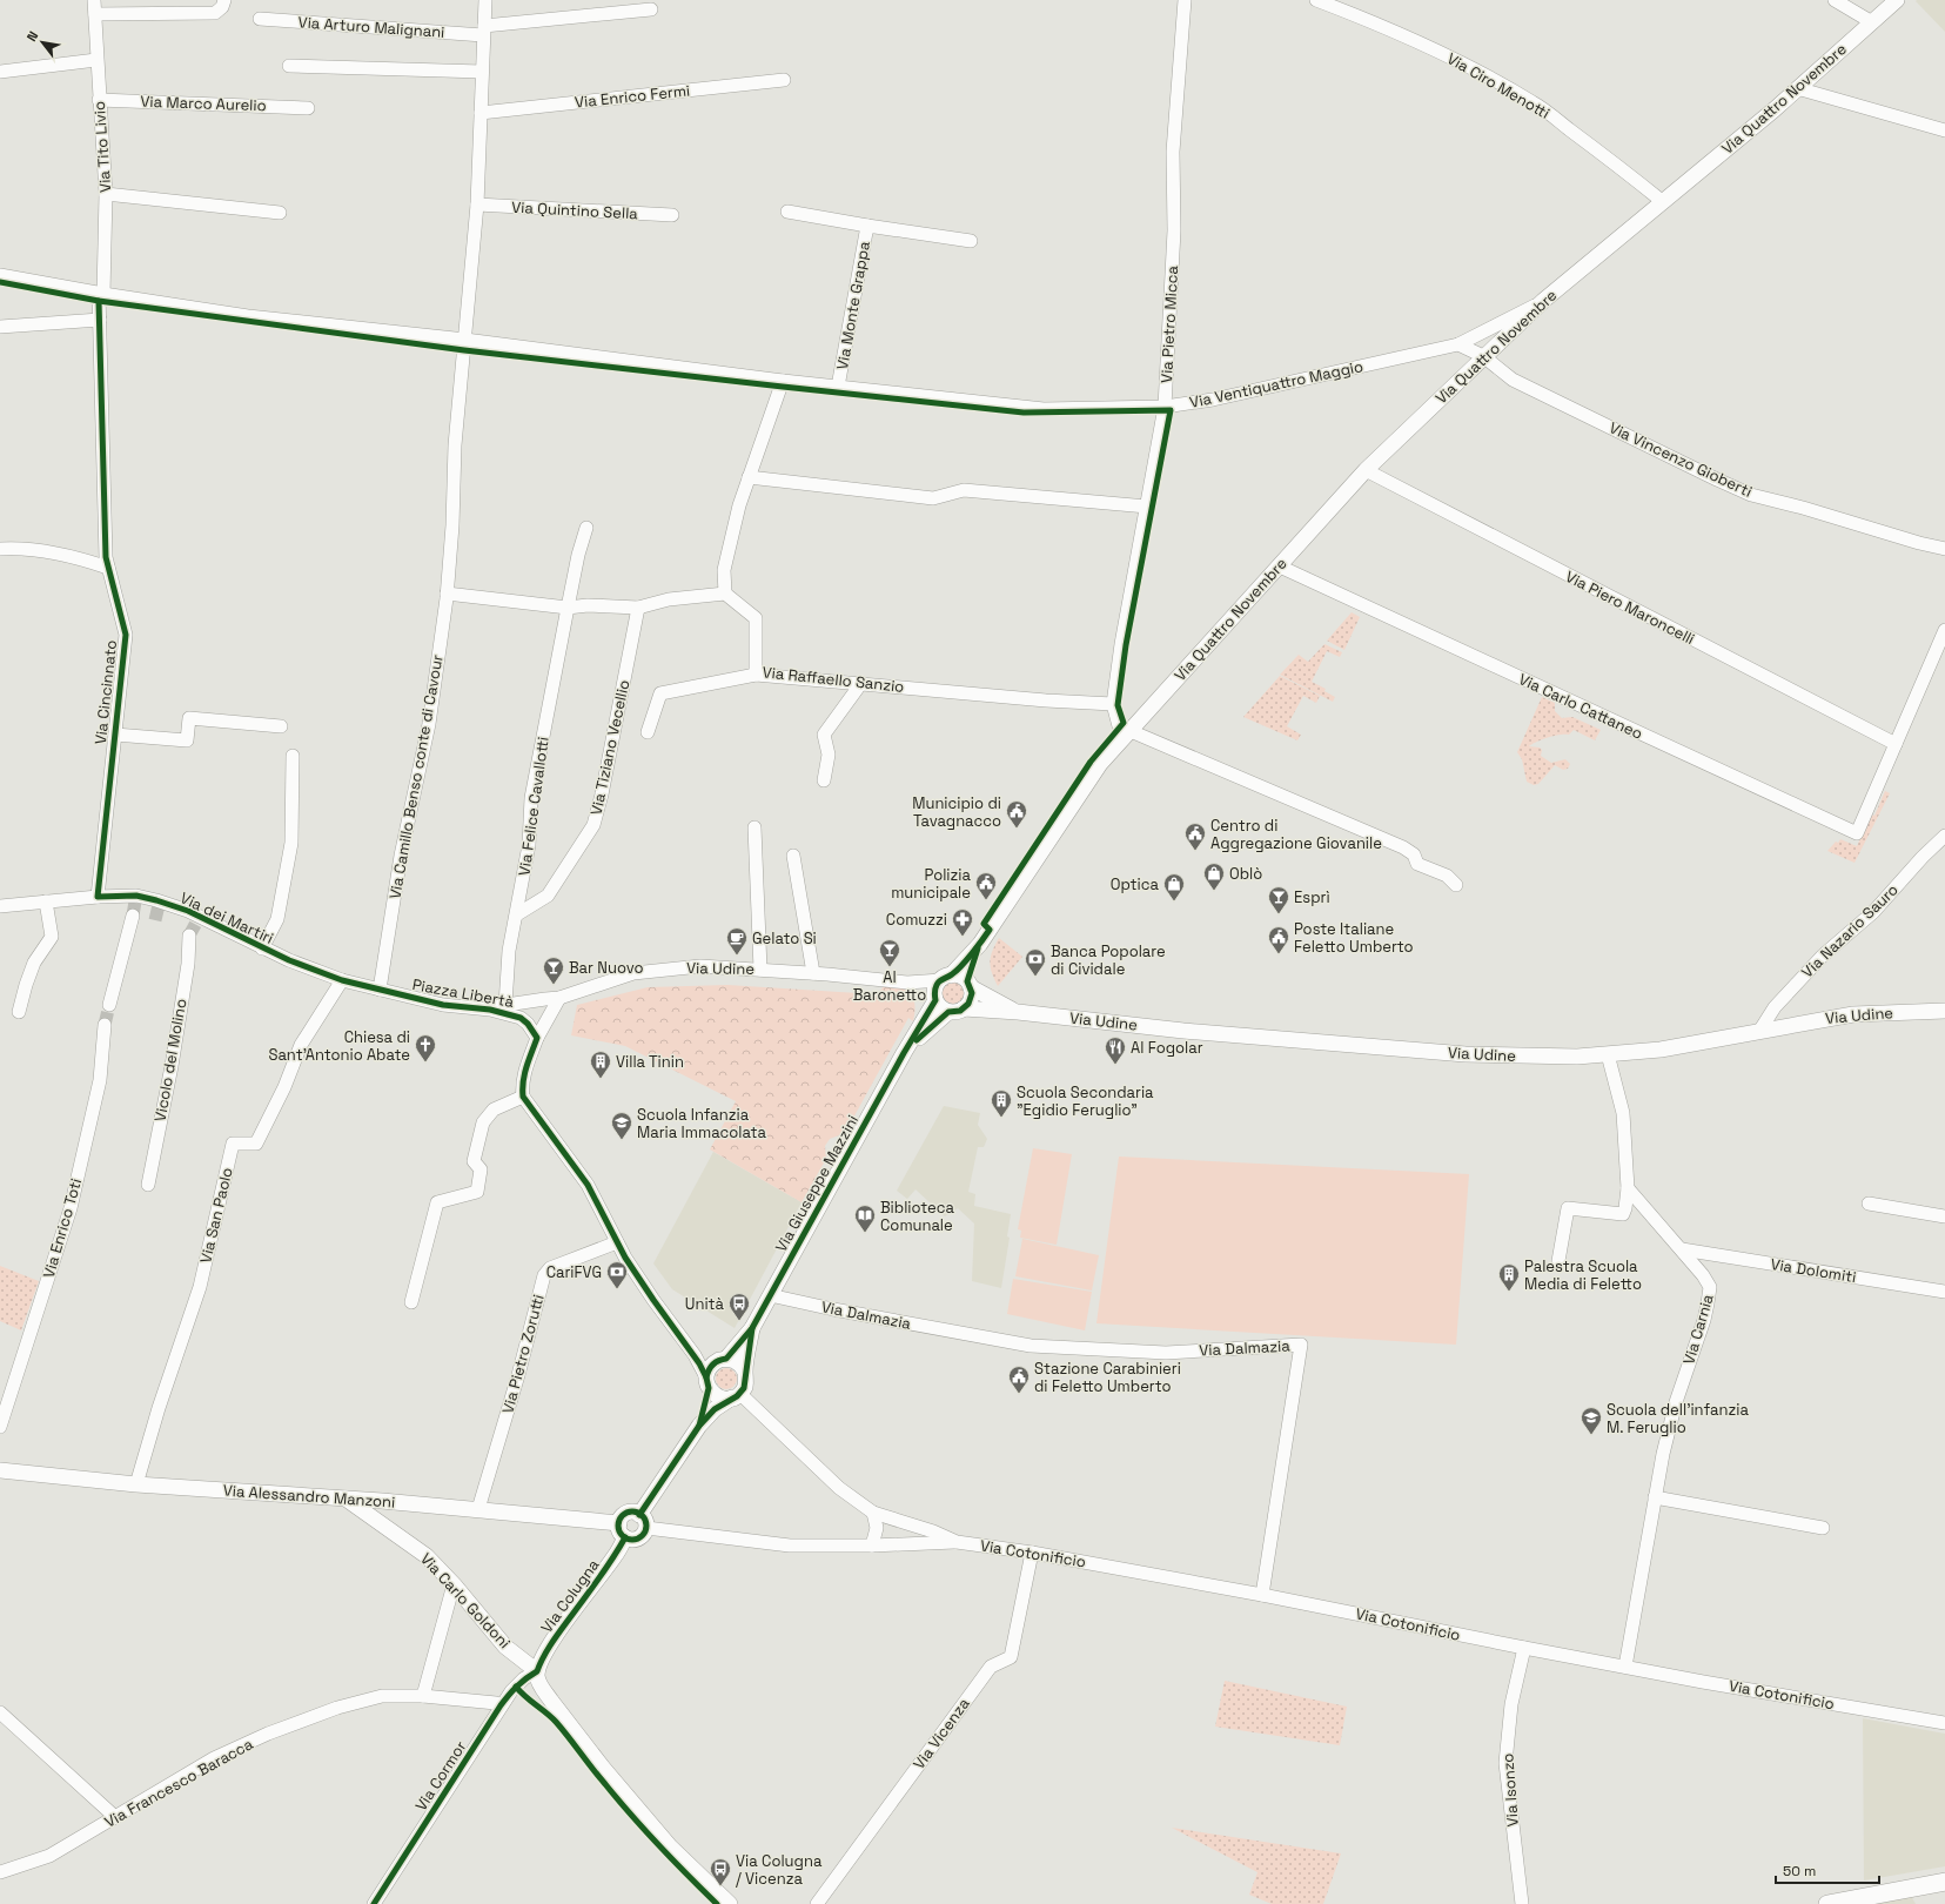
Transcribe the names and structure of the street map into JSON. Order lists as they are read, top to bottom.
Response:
{
  "streets": {
    "street": [
      "Via Arturo Malignani",
      "Via Ciro Menotti",
      "Via Enrico Fermi",
      "Via Quattro Novembre",
      "Via Marco Aurelio",
      "Via Tito Livio",
      "Via Quintino Sella",
      "Via Monte Grappa",
      "Via Pietro Micca",
      "Via Ventiquattro Maggio",
      "Via Vincenzo Gioberti",
      "Via Piero Maroncelli",
      "Via Raffaello Sanzio",
      "Via Cincinnato",
      "Via Carlo Cattaneo",
      "Via Tiziano Vecellio",
      "Via Camillo Benso conte di Cavour",
      "Via Felice Cavallotti",
      "Via dei Martiri",
      "Via Nazario Sauro",
      "Via Udine",
      "Piazza Libertà",
      "Vicolo del Molino",
      "Via Giuseppe Mazzini",
      "Via San Paolo",
      "Via Enrico Toti",
      "Via Dolomiti",
      "Via Dalmazia",
      "Via Carnia",
      "Via Pietro Zorutti",
      "Via Alessandro Manzoni",
      "Via Cotonificio",
      "Via Colugna",
      "Via Carlo Goldoni",
      "Via Vicenza",
      "Via Cormor",
      "Via Francesco Baracca",
      "Via Isonzo"
    ]
  },
  "crossings": [
    ["Via Ciro Menotti", "Via Quattro Novembre"],
    ["Via Quattro Novembre", "Via Ventiquattro Maggio"],
    ["Via Quattro Novembre", "Via Vincenzo Gioberti"],
    ["Via Quattro Novembre", "Via Piero Maroncelli"],
    ["Via Quattro Novembre", "Via Carlo Cattaneo"],
    ["Via Marco Aurelio", "Via Tito Livio"],
    ["Via Tito Livio", "Via Ventiquattro Maggio"],
    ["Via Tito Livio", "Via Cincinnato"],
    ["Via Monte Grappa", "Via Ventiquattro Maggio"],
    ["Via Pietro Micca", "Via Ventiquattro Maggio"],
    ["Via Pietro Micca", "Via Raffaello Sanzio"],
    ["Via Ventiquattro Maggio", "Via Cincinnato"],
    ["Via Ventiquattro Maggio", "Via Camillo Benso conte di Cavour"],
    ["Via Piero Maroncelli", "Via Carlo Cattaneo"],
    ["Via Cincinnato", "Via dei Martiri"],
    ["Via Tiziano Vecellio", "Via Felice Cavallotti"],
    ["Via Camillo Benso conte di Cavour", "Piazza Libertà"],
    ["Via Felice Cavallotti", "Piazza Libertà"],
    ["Via dei Martiri", "Piazza Libertà"],
    ["Via dei Martiri", "Via San Paolo"],
    ["Via Nazario Sauro", "Via Udine"],
    ["Via Udine", "Piazza Libertà"],
    ["Via Udine", "Via Giuseppe Mazzini"],
    ["Piazza Libertà", "Via San Paolo"],
    ["Via Giuseppe Mazzini", "Via Dalmazia"],
    ["Via San Paolo", "Via Alessandro Manzoni"],
    ["Via Dolomiti", "Via Carnia"],
    ["Via Dalmazia", "Via Cotonificio"],
    ["Via Carnia", "Via Cotonificio"],
    ["Via Pietro Zorutti", "Via Alessandro Manzoni"],
    ["Via Alessandro Manzoni", "Via Colugna"],
    ["Via Alessandro Manzoni", "Via Carlo Goldoni"],
    ["Via Cotonificio", "Via Vicenza"],
    ["Via Cotonificio", "Via Isonzo"],
    ["Via Colugna", "Via Carlo Goldoni"],
    ["Via Colugna", "Via Cormor"],
    ["Via Carlo Goldoni", "Via Cormor"],
    ["Via Cormor", "Via Francesco Baracca"]
  ],
  "places": {
    "public building": [
      "Municipio di Tavagnacco",
      "Centro di Aggregazione Giovanile",
      "Polizia municipale",
      "Poste Italiane Feletto Umberto",
      "Stazione Carabinieri di Feletto Umberto"
    ],
    "shop": ["Oblò", "Optica"],
    "bar": ["Esprì", "Al Baronetto", "Bar Nuovo"],
    "pharmacy": ["Comuzzi"],
    "cafe": ["Gelato Si"],
    "bank": ["Banca Popolare di Cividale", "CariFVG"],
    "church": ["Chiesa di Sant'Antonio Abate"],
    "restaurant": ["Al Fogolar"],
    "building": ["Villa Tinin", "Scuola Secondaria \"Egidio Feruglio\"", "Palestra Scuola Media di Feletto"],
    "school or university": ["Scuola Infanzia Maria Immacolata", "Scuola dell'infanzia M. Feruglio"],
    "library": ["Biblioteca Comunale"],
    "bus stop": ["Unità", "Via Colugna / Vicenza"]
  },
  "scale_bar": "50 m",
  "north": "top left"
}
